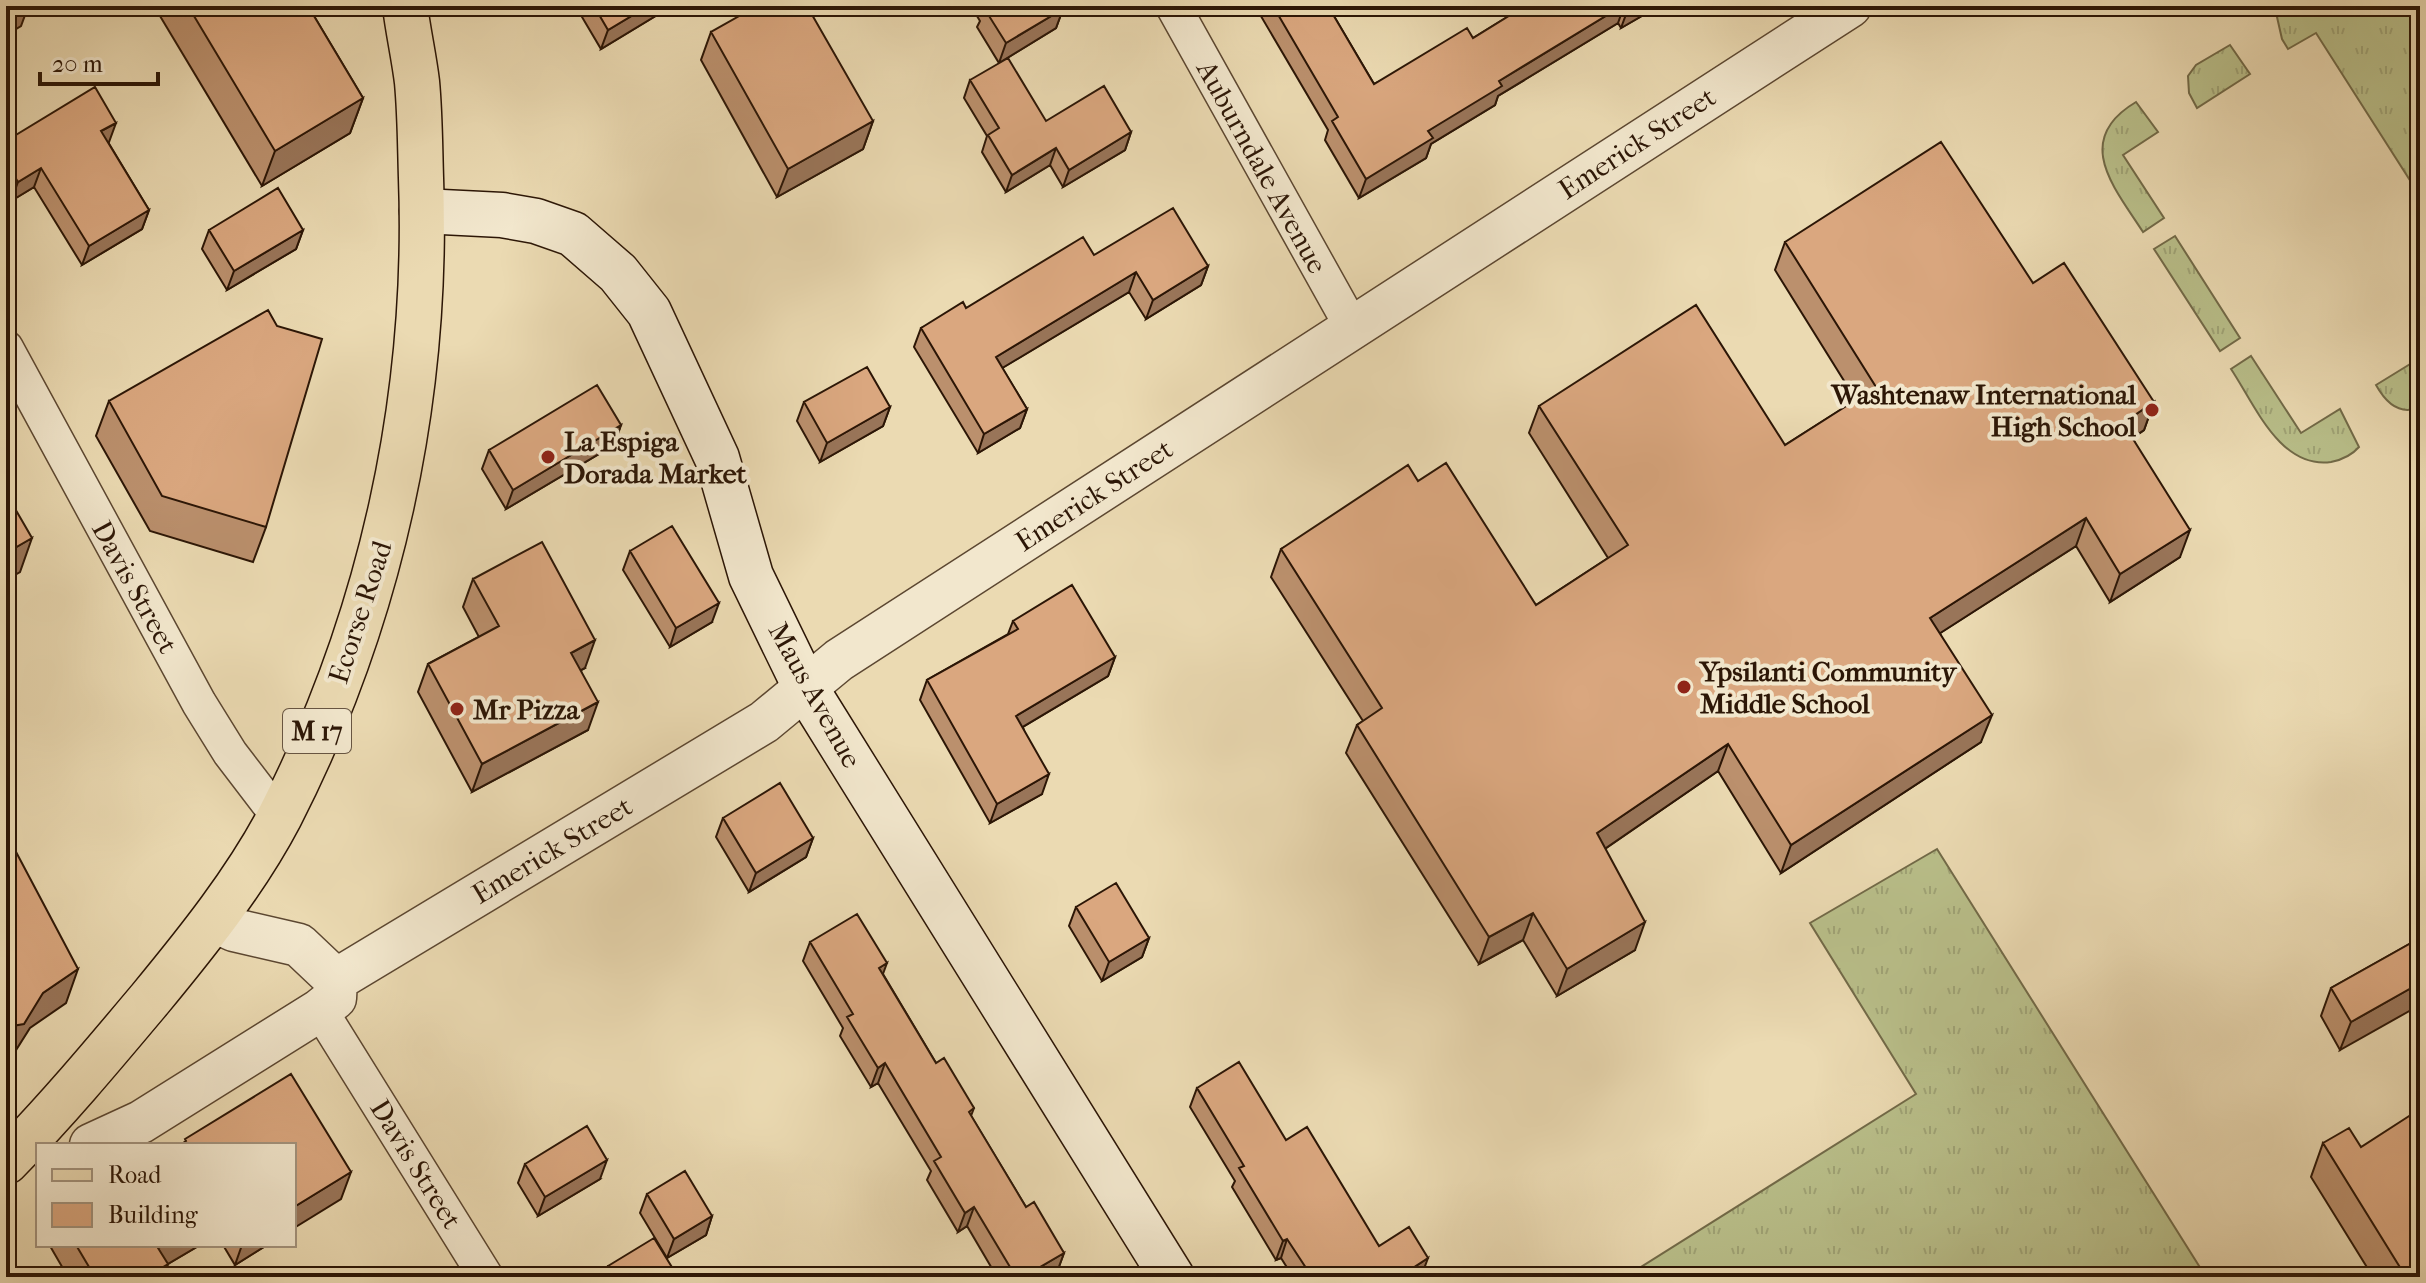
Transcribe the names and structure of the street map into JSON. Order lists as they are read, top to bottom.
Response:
{
  "streets": {
    "main road": ["Ecorse Road", "Maus Avenue", "M 17"],
    "street": ["Emerick Street", "Auburndale Avenue", "Davis Street"]
  },
  "crossings": [
    ["Emerick Street", "Auburndale Avenue"],
    ["Emerick Street", "Davis Street"],
    ["Emerick Street", "Maus Avenue"],
    ["Davis Street", "Ecorse Road"],
    ["Ecorse Road", "Maus Avenue"]
  ],
  "places": [
    "Washtenaw International High School",
    "La Espiga Dorada Market",
    "Ypsilanti Community Middle School",
    "Mr Pizza"
  ],
  "legend": ["Road", "Building"],
  "scale_bar": "20 m"
}
